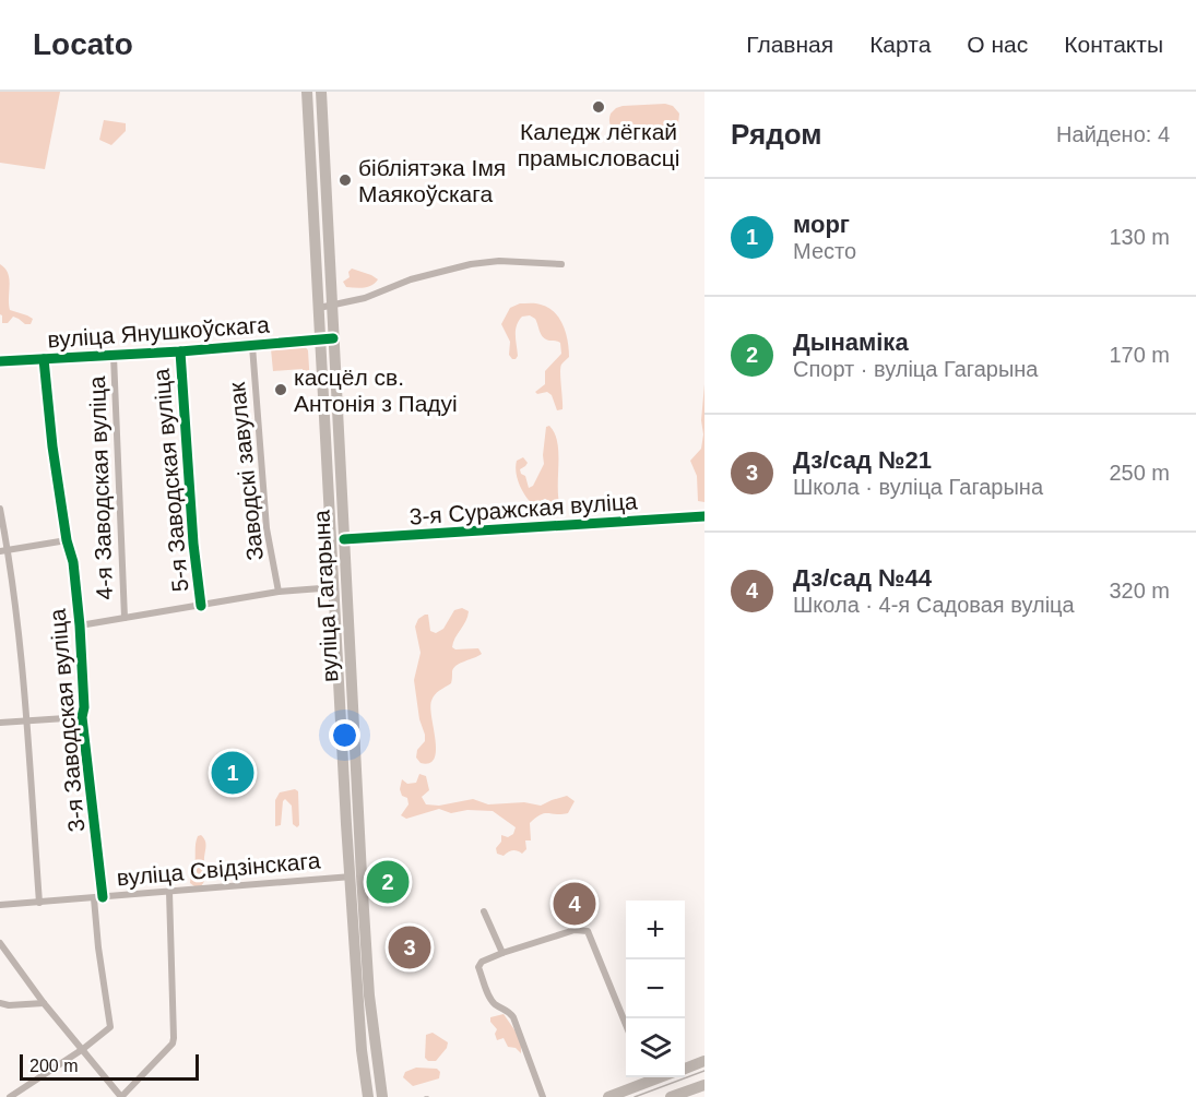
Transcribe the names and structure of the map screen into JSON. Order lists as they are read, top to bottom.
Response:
{
  "streets": {
    "main road": ["вуліца Гагарына"],
    "street": [
      "вуліца Янушкоўскага",
      "Заводскі завулак",
      "5-я Заводская вуліца",
      "4-я Заводская вуліца",
      "3-я Суражская вуліца",
      "3-я Заводская вуліца",
      "вуліца Свідзінскага"
    ]
  },
  "crossings": [
    ["вуліца Янушкоўскага", "Заводскі завулак"],
    ["вуліца Янушкоўскага", "5-я Заводская вуліца"],
    ["вуліца Янушкоўскага", "4-я Заводская вуліца"],
    ["вуліца Янушкоўскага", "вуліца Гагарына"],
    ["вуліца Янушкоўскага", "3-я Заводская вуліца"],
    ["3-я Суражская вуліца", "вуліца Гагарына"],
    ["вуліца Гагарына", "вуліца Свідзінскага"],
    ["3-я Заводская вуліца", "вуліца Свідзінскага"]
  ],
  "places": ["Каледж лёгкай прамысловасці", "бібліятэка Імя Маякоўскага", "касцёл св. Антонія з Падуі"],
  "scale_bar": "200 m",
  "page": {
    "header": "Locato",
    "nav": [
      "Главная",
      "Карта",
      "О нас",
      "Контакты"
    ],
    "heading": ["Рядом", "Найдено: 4"],
    "list": [
      {
        "mark": "1",
        "name": "морг",
        "note": "Место",
        "value": "130 m"
      },
      {
        "mark": "2",
        "name": "Дынаміка",
        "note": "Спорт · вуліца Гагарына",
        "value": "170 m"
      },
      {
        "mark": "3",
        "name": "Дз/сад №21",
        "note": "Школа · вуліца Гагарына",
        "value": "250 m"
      },
      {
        "mark": "4",
        "name": "Дз/сад №44",
        "note": "Школа · 4-я Садовая вуліца",
        "value": "320 m"
      }
    ],
    "pins": [
      "1",
      "2",
      "4",
      "3"
    ],
    "map_buttons": ["+", "−"],
    "scale": "200 m"
  }
}
